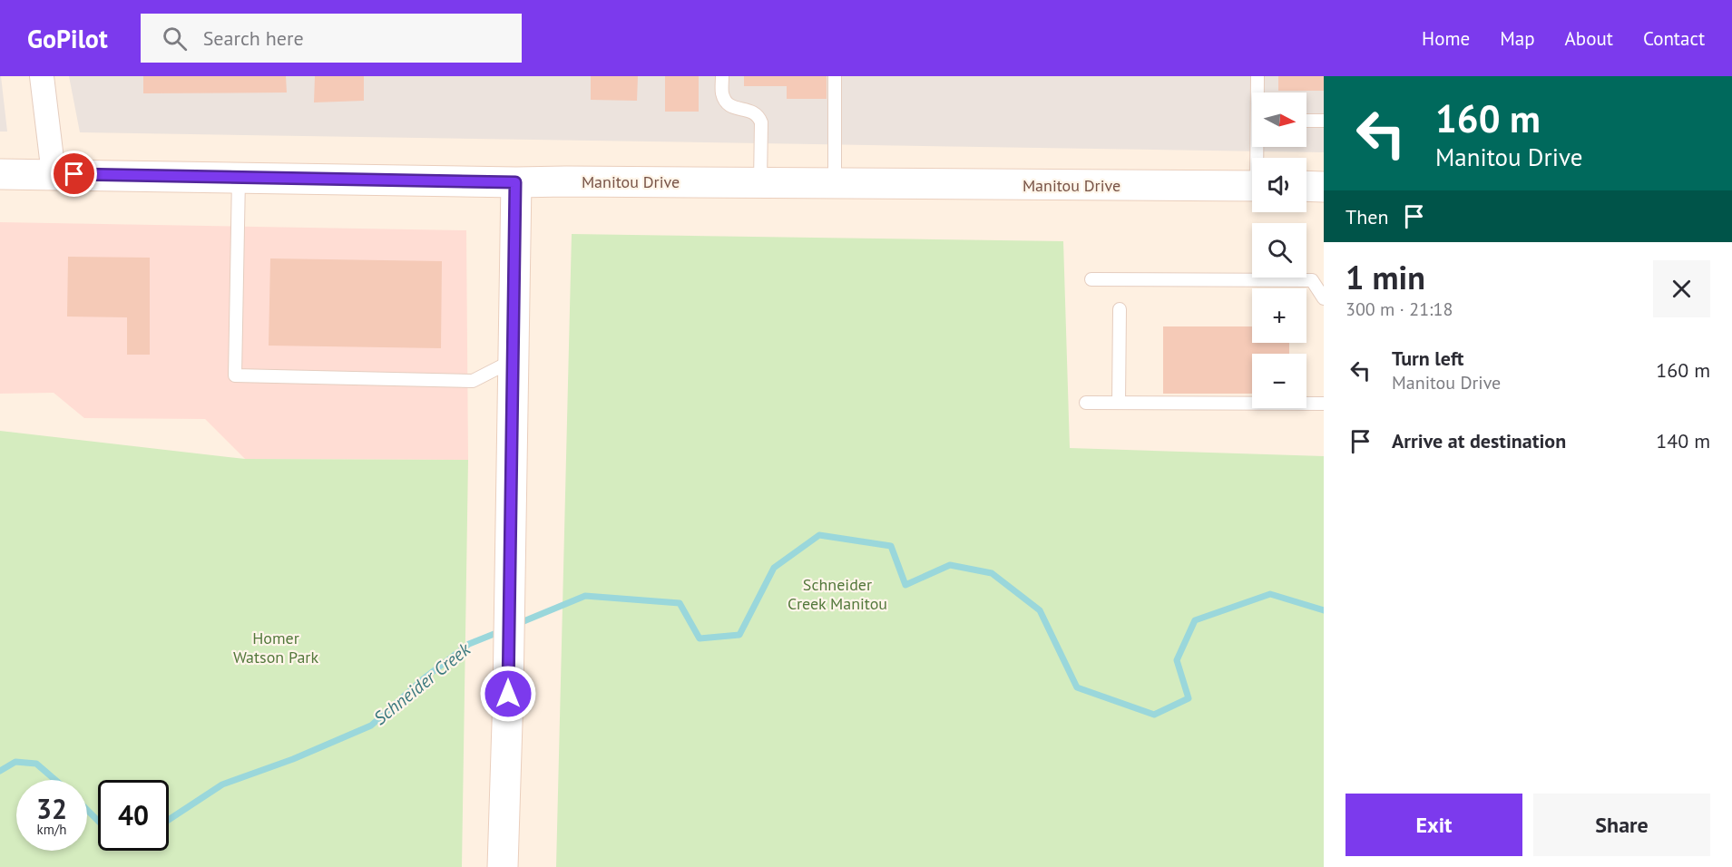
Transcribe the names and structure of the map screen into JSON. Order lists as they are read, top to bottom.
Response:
{
  "streets": {
    "main road": ["Manitou Drive"]
  },
  "water": ["Schneider Creek"],
  "parks": ["Schneider Creek Manitou", "Homer Watson Park"],
  "north": "right",
  "page": {
    "header": "GoPilot",
    "search": "Search here",
    "nav": [
      "Home",
      "Map",
      "About",
      "Contact"
    ],
    "turn": ["160 m", "Manitou Drive"],
    "map_buttons": ["+", "−"],
    "then": "Then",
    "heading": ["1 min", "300 m · 21:18"],
    "list": [
      {
        "name": "Turn left",
        "note": "Manitou Drive",
        "value": "160 m"
      },
      {
        "name": "Arrive at destination",
        "value": "140 m"
      }
    ],
    "speed": "32 km/h",
    "limit": "40",
    "buttons": ["Exit", "Share"]
  }
}
